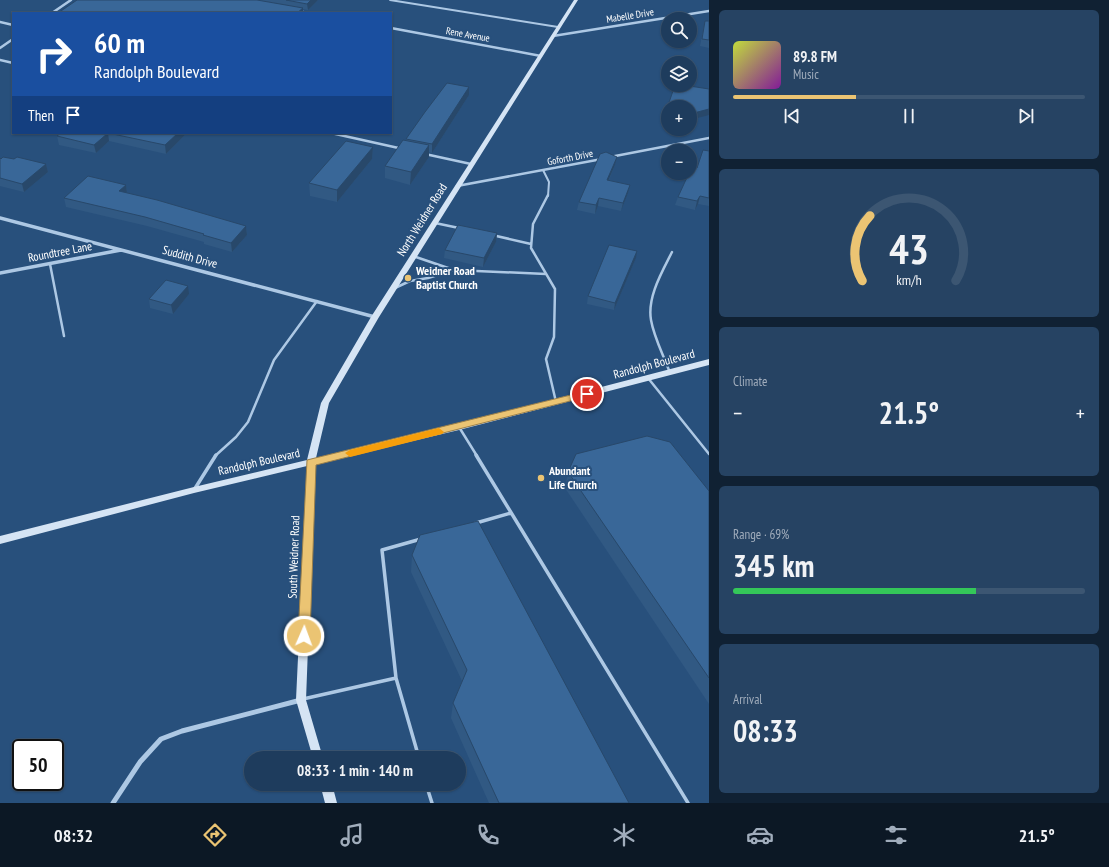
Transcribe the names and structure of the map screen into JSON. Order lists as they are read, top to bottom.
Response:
{
  "streets": {
    "main road": ["North Weidner Road", "Randolph Boulevard", "South Weidner Road"],
    "street": [
      "Mabelle Drive",
      "Rene Avenue",
      "Goforth Drive",
      "Roundtree Lane",
      "Suddith Drive"
    ]
  },
  "crossings": [
    ["Mabelle Drive", "North Weidner Road"],
    ["Rene Avenue", "North Weidner Road"],
    ["Goforth Drive", "North Weidner Road"],
    ["North Weidner Road", "Suddith Drive"],
    ["North Weidner Road", "Randolph Boulevard"],
    ["North Weidner Road", "South Weidner Road"],
    ["Roundtree Lane", "Suddith Drive"],
    ["Randolph Boulevard", "South Weidner Road"]
  ],
  "places": ["Weidner Road Baptist Church", "Abundant Life Church"],
  "page": {
    "map_buttons": ["+", "−"],
    "turn": ["60 m", "Randolph Boulevard"],
    "song": ["89.8 FM", "Music"],
    "then": "Then",
    "tile": [
      "Climate",
      ["Range · 69%", "345 km"],
      ["Arrival", "08:33"]
    ],
    "heat": ["−", "21.5°", "+"],
    "limit": "50",
    "trip": "08:33 · 1 min · 140 m",
    "tabs": ["08:32", "21.5°"],
    "gauge": ["43", "km/h"]
  }
}
